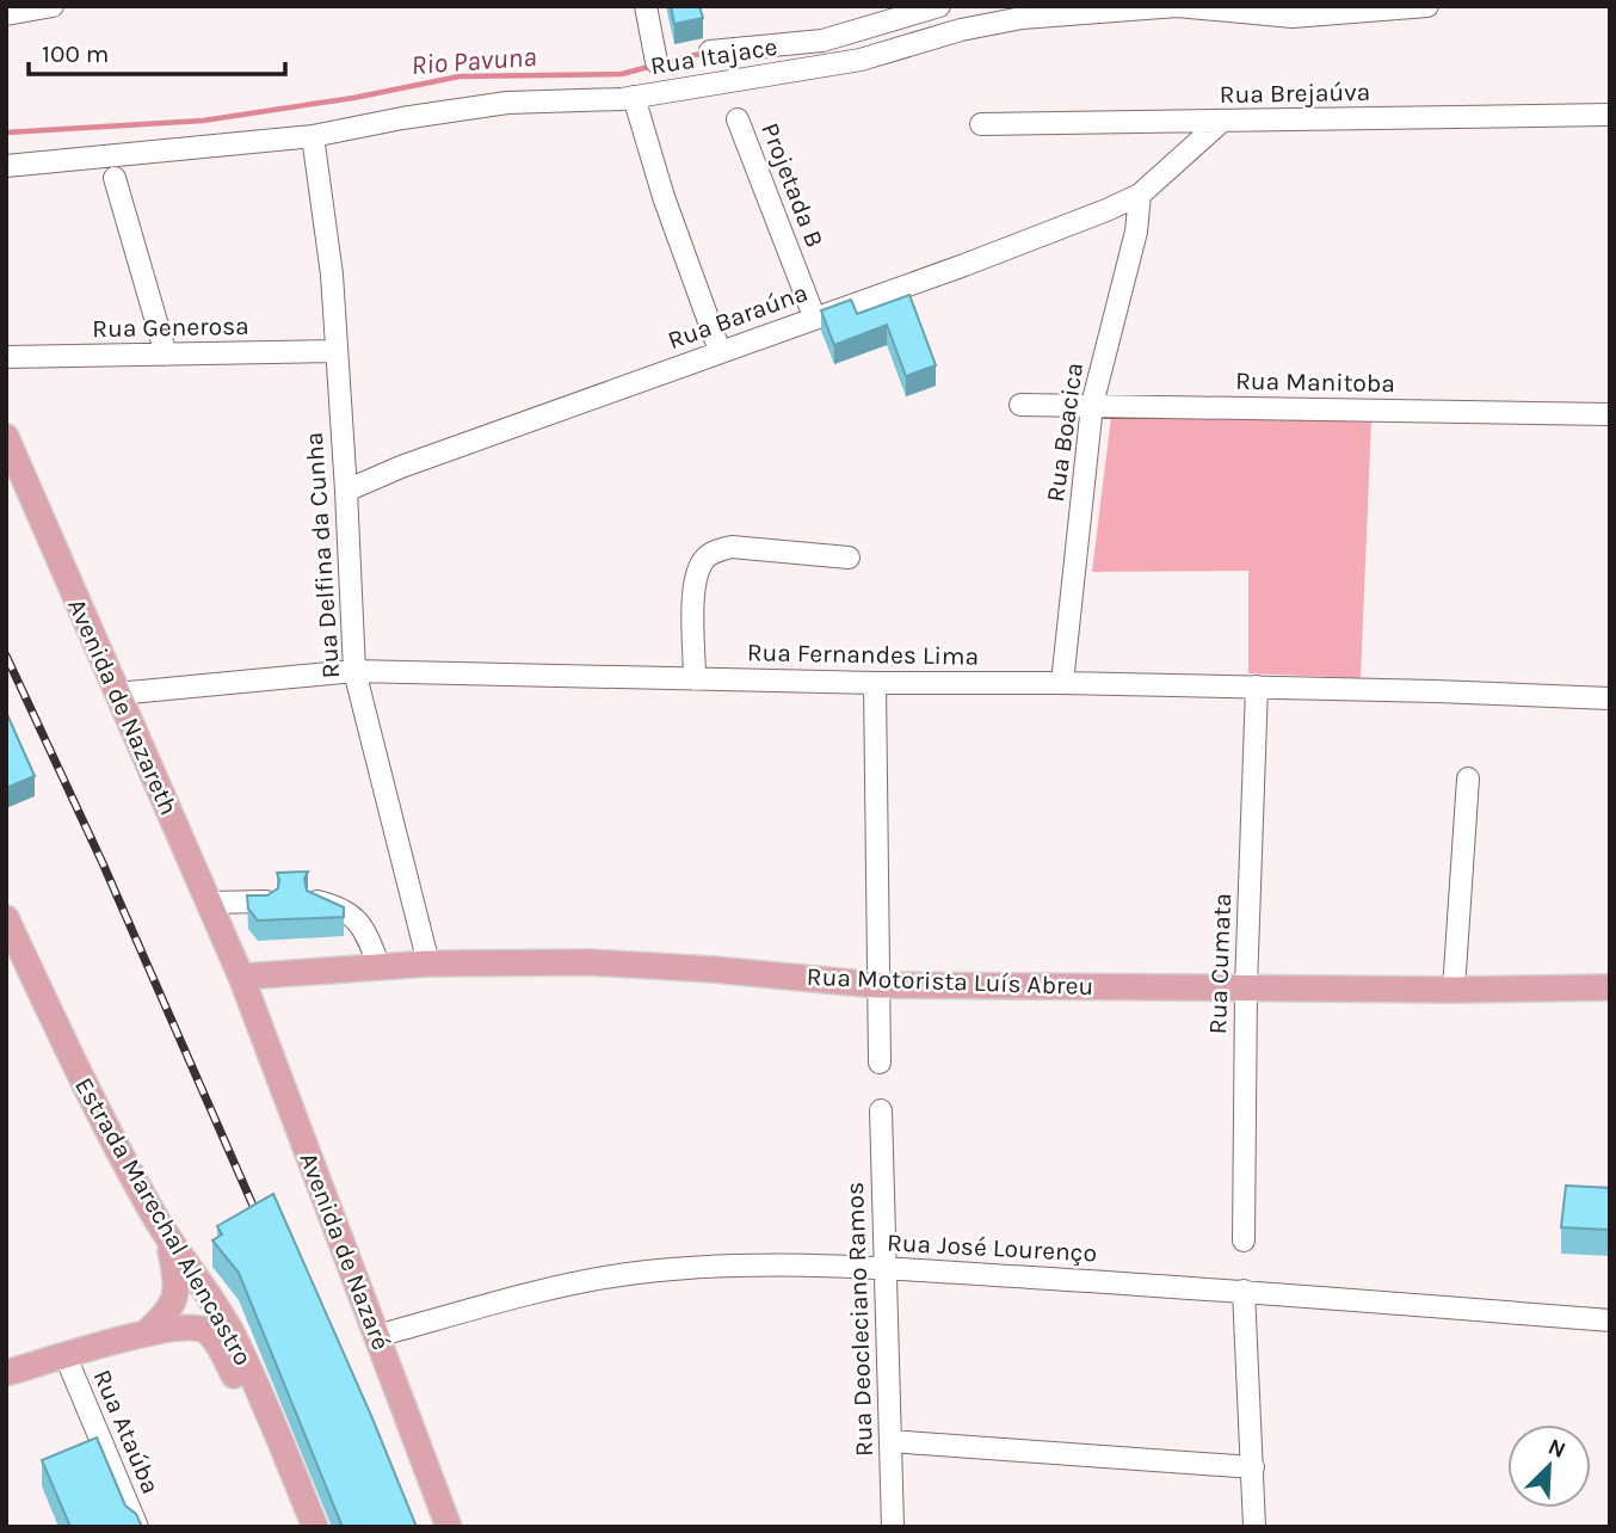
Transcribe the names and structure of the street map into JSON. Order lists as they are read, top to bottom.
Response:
{
  "streets": {
    "main road": [
      "Avenida de Nazareth",
      "Rua Motorista Luís Abreu",
      "Estrada Marechal Alencastro",
      "Avenida de Nazaré"
    ],
    "street": [
      "Rua Itajace",
      "Rua Brejaúva",
      "Projetada B",
      "Rua Baraúna",
      "Rua Generosa",
      "Rua Manitoba",
      "Rua Boacica",
      "Rua Delfina da Cunha",
      "Rua Fernandes Lima",
      "Rua Cumata",
      "Rua José Lourenço",
      "Rua Deocleciano Ramos",
      "Rua Ataúba"
    ]
  },
  "crossings": [
    ["Rua Itajace", "Rua Delfina da Cunha"],
    ["Rua Brejaúva", "Rua Baraúna"],
    ["Projetada B", "Rua Baraúna"],
    ["Rua Baraúna", "Rua Boacica"],
    ["Rua Baraúna", "Rua Delfina da Cunha"],
    ["Rua Generosa", "Rua Delfina da Cunha"],
    ["Rua Manitoba", "Rua Boacica"],
    ["Rua Boacica", "Rua Fernandes Lima"],
    ["Rua Delfina da Cunha", "Rua Fernandes Lima"],
    ["Rua Delfina da Cunha", "Rua Motorista Luís Abreu"],
    ["Rua Fernandes Lima", "Avenida de Nazareth"],
    ["Rua Fernandes Lima", "Rua Cumata"],
    ["Avenida de Nazareth", "Rua Motorista Luís Abreu"],
    ["Avenida de Nazareth", "Avenida de Nazaré"],
    ["Rua Cumata", "Rua Motorista Luís Abreu"],
    ["Rua Motorista Luís Abreu", "Avenida de Nazaré"],
    ["Estrada Marechal Alencastro", "Rua Ataúba"],
    ["Rua José Lourenço", "Avenida de Nazaré"],
    ["Rua José Lourenço", "Rua Deocleciano Ramos"]
  ],
  "water": ["Rio Pavuna"],
  "scale_bar": "100 m",
  "north": "top right"
}
